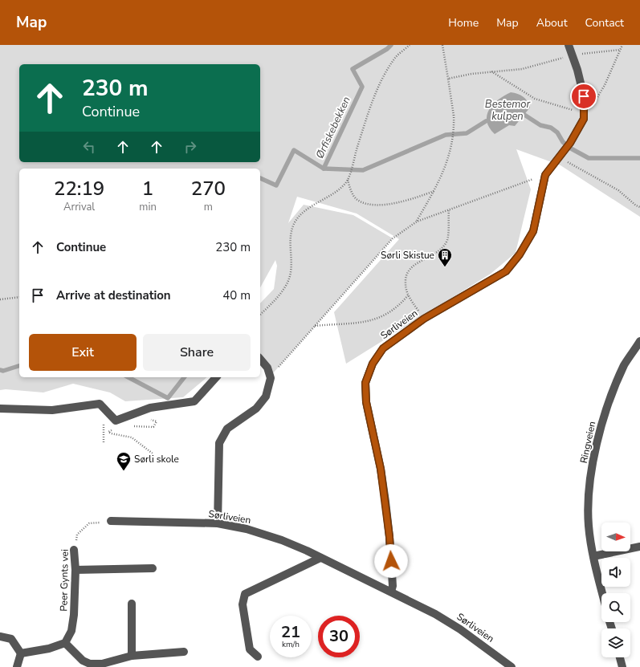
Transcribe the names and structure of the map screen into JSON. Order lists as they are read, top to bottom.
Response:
{
  "streets": {
    "street": ["Sørliveien", "Ringveien", "Peer Gynts vei"]
  },
  "crossings": [
    ["Sørliveien", "Peer Gynts vei"]
  ],
  "water": ["Bestemor kulpen", "Ørfiskebekken"],
  "places": {
    "building": ["Sørli Skistue"],
    "school or university": ["Sørli skole"]
  },
  "north": "right",
  "page": {
    "header": "Map",
    "nav": [
      "Home",
      "Map",
      "About",
      "Contact"
    ],
    "turn": ["230 m", "Continue"],
    "eta": [
      "22:19",
      "Arrival",
      "1",
      "min",
      "270",
      "m"
    ],
    "list": [
      {
        "name": "Continue",
        "value": "230 m"
      },
      {
        "name": "Arrive at destination",
        "value": "40 m"
      }
    ],
    "buttons": ["Exit", "Share"],
    "speed": "21 km/h",
    "limit": "30"
  }
}
